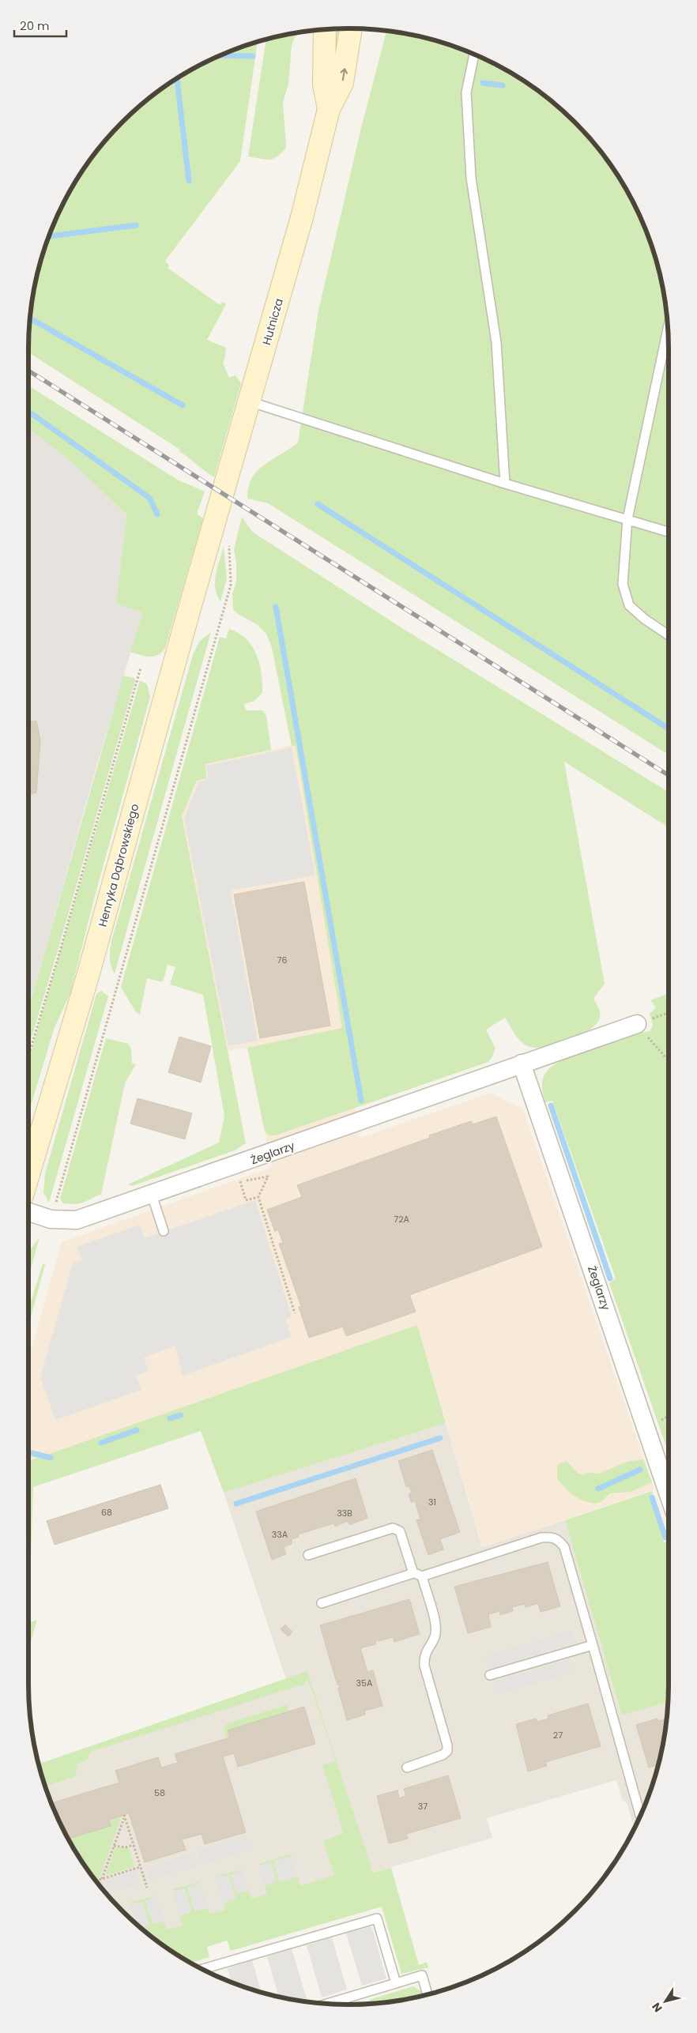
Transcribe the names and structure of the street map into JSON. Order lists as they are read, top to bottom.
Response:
{
  "streets": {
    "main road": ["Hutnicza", "Henryka Dąbrowskiego"],
    "street": ["Żeglarzy"]
  },
  "crossings": [
    ["Hutnicza", "Henryka Dąbrowskiego"]
  ],
  "house_numbers": [
    "76",
    "72A",
    "31",
    "68",
    "33B",
    "33A",
    "35A",
    "27",
    "58",
    "37"
  ],
  "scale_bar": "20 m",
  "north": "bottom left"
}
